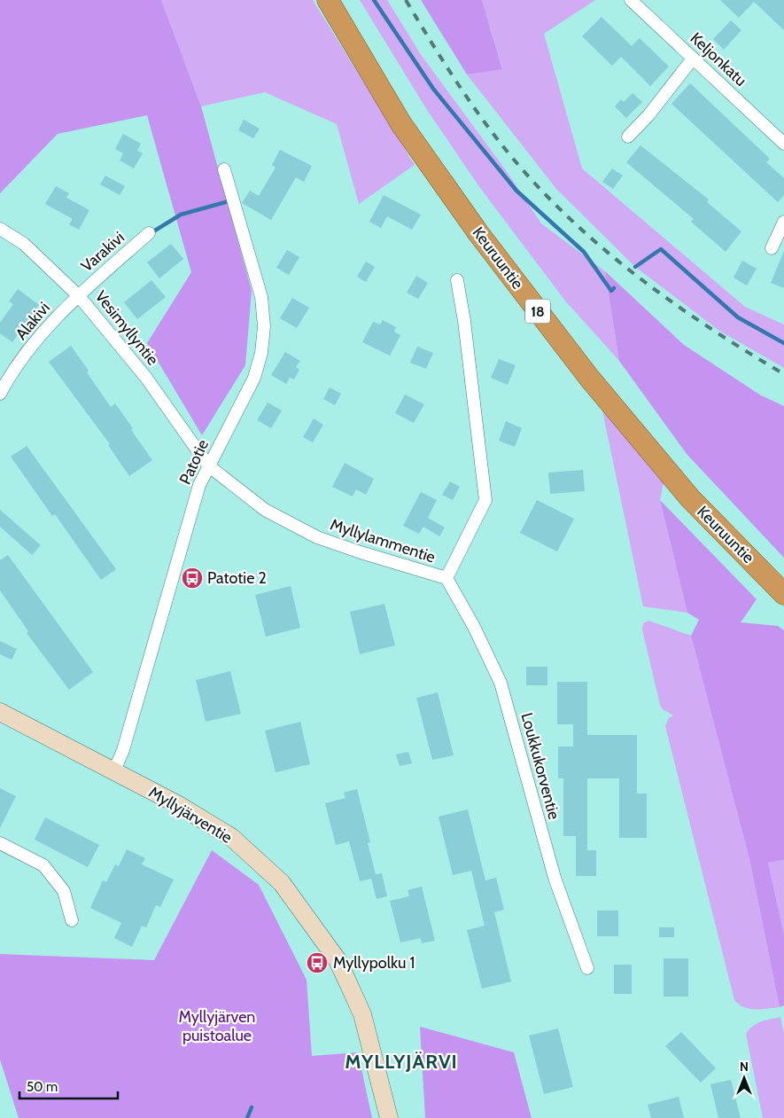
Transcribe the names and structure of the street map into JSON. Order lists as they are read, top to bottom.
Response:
{
  "streets": {
    "highway": ["Keuruuntie", "18"],
    "main road": ["Myllyjärventie"],
    "street": [
      "Keljonkatu",
      "Varakivi",
      "Alakivi",
      "Vesimyllyntie",
      "Patotie",
      "Myllylammentie",
      "Loukkukorventie"
    ]
  },
  "crossings": [
    ["Varakivi", "Alakivi"],
    ["Varakivi", "Vesimyllyntie"],
    ["Alakivi", "Vesimyllyntie"],
    ["Vesimyllyntie", "Patotie"],
    ["Vesimyllyntie", "Myllylammentie"],
    ["Patotie", "Myllylammentie"],
    ["Patotie", "Myllyjärventie"],
    ["Myllylammentie", "Loukkukorventie"]
  ],
  "districts": ["MYLLYJÄRVI"],
  "parks": ["Myllyjärven puistoalue"],
  "places": {
    "bus stop": ["Patotie 2", "Myllypolku 1"]
  },
  "scale_bar": "50 m",
  "north": "top"
}
